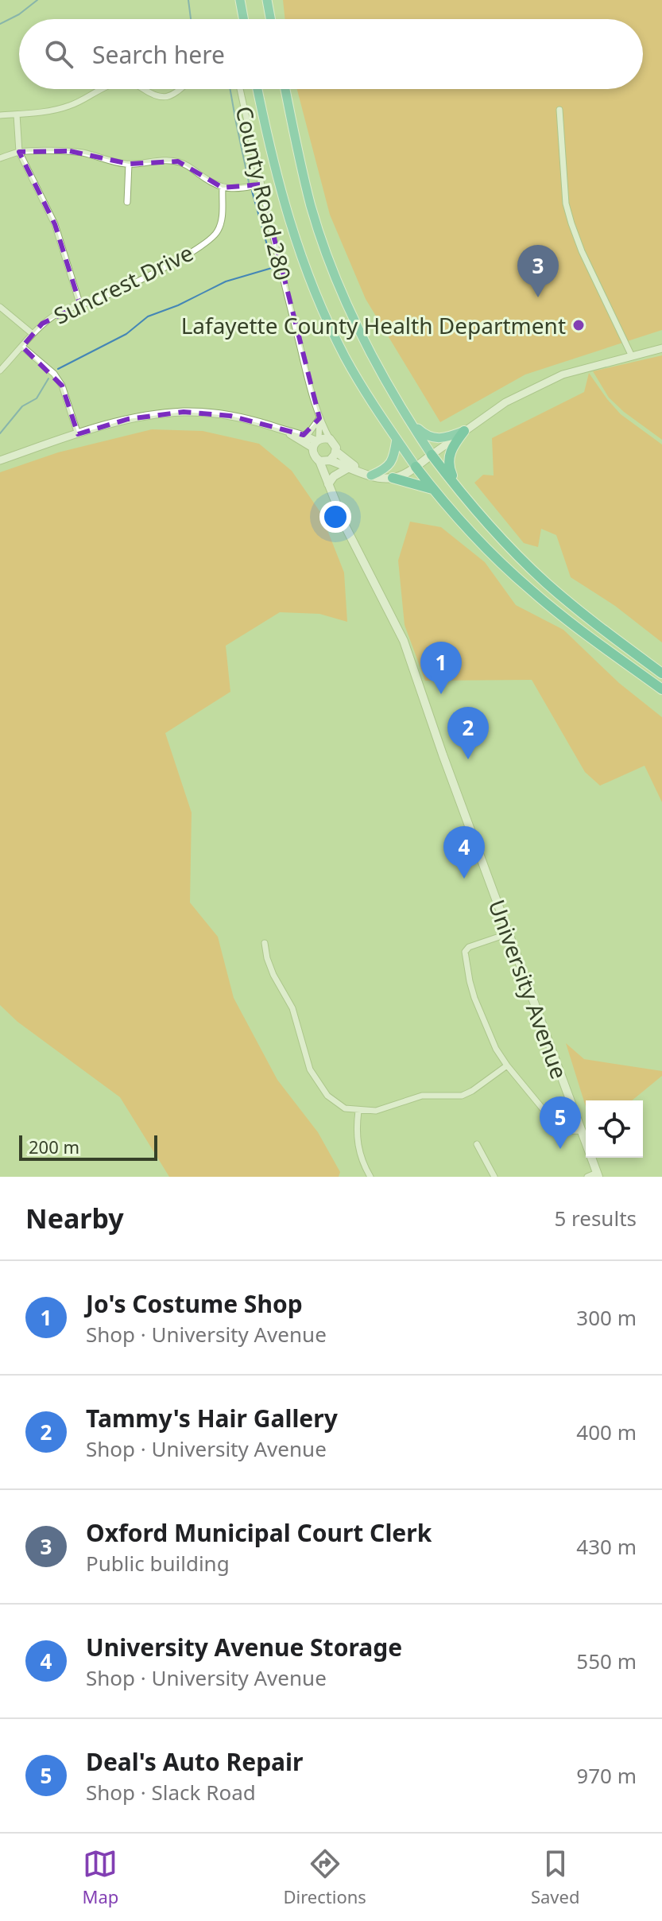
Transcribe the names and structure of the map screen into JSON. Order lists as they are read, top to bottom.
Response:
{
  "streets": {
    "main road": ["University Avenue"],
    "street": ["County Road 280", "Suncrest Drive"]
  },
  "places": ["Lafayette County Health Department"],
  "scale_bar": "200 m",
  "page": {
    "search": "Search here",
    "pins": [
      "3",
      "1",
      "2",
      "4",
      "5"
    ],
    "scale": "200 m",
    "heading": ["Nearby", "5 results"],
    "list": [
      {
        "mark": "1",
        "name": "Jo's Costume Shop",
        "note": "Shop · University Avenue",
        "value": "300 m"
      },
      {
        "mark": "2",
        "name": "Tammy's Hair Gallery",
        "note": "Shop · University Avenue",
        "value": "400 m"
      },
      {
        "mark": "3",
        "name": "Oxford Municipal Court Clerk",
        "note": "Public building",
        "value": "430 m"
      },
      {
        "mark": "4",
        "name": "University Avenue Storage",
        "note": "Shop · University Avenue",
        "value": "550 m"
      },
      {
        "mark": "5",
        "name": "Deal's Auto Repair",
        "note": "Shop · Slack Road",
        "value": "970 m"
      }
    ],
    "nav": ["Map", "Directions", "Saved"]
  }
}
